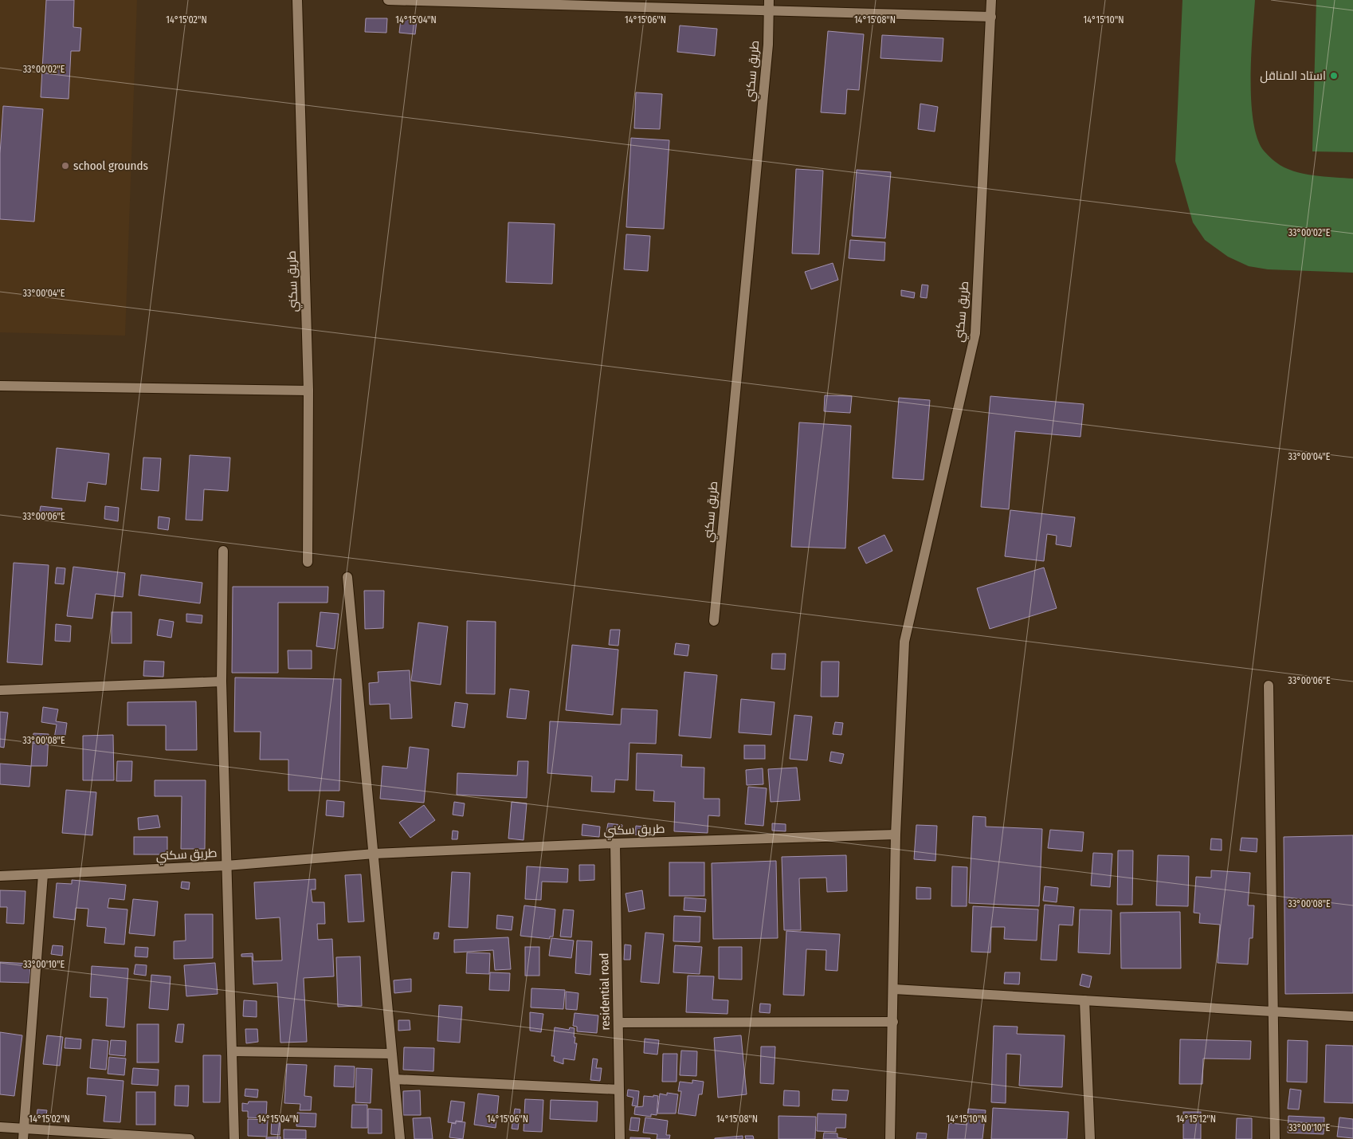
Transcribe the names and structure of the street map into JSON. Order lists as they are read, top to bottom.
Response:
{
  "streets": {
    "street": ["طريق سكني", "residential road"]
  },
  "crossings": [
    ["طريق سكني", "residential road"]
  ],
  "places": ["استاد المناقل", "school grounds"],
  "coordinates": [
    "14°15'02\"N",
    "14°15'04\"N",
    "14°15'06\"N",
    "14°15'08\"N",
    "14°15'10\"N",
    "33°00'02\"E",
    "33°00'04\"E",
    "33°00'06\"E",
    "33°00'08\"E",
    "33°00'10\"E",
    "14°15'12\"N"
  ]
}
